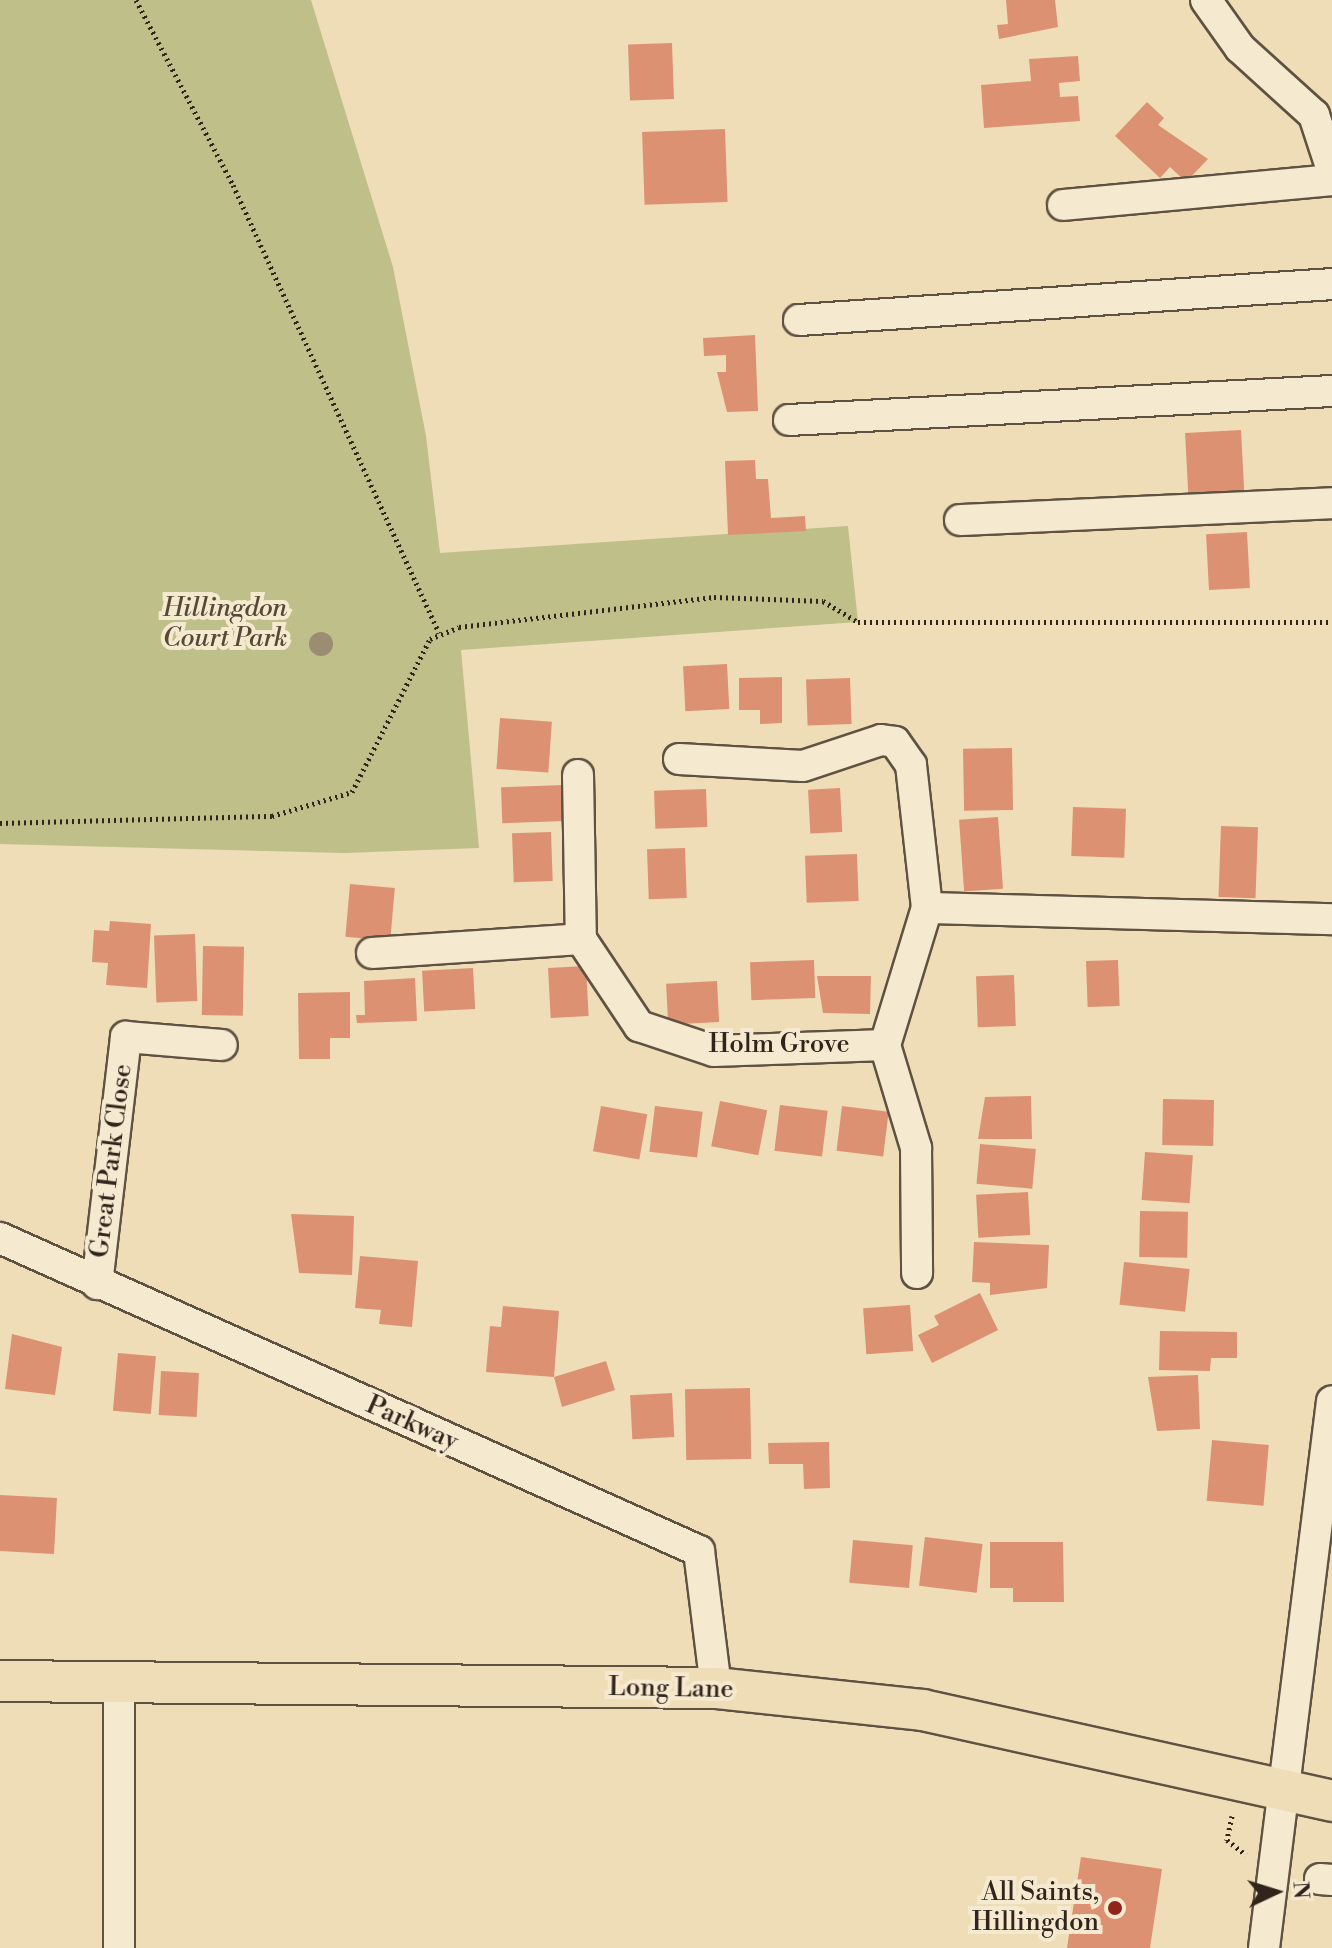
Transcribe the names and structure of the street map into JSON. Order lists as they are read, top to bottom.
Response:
{
  "streets": {
    "main road": ["Long Lane"],
    "street": ["Holm Grove", "Great Park Close", "Parkway"]
  },
  "crossings": [
    ["Great Park Close", "Parkway"],
    ["Parkway", "Long Lane"]
  ],
  "parks": ["Hillingdon Court Park"],
  "places": ["All Saints, Hillingdon"],
  "north": "right"
}
